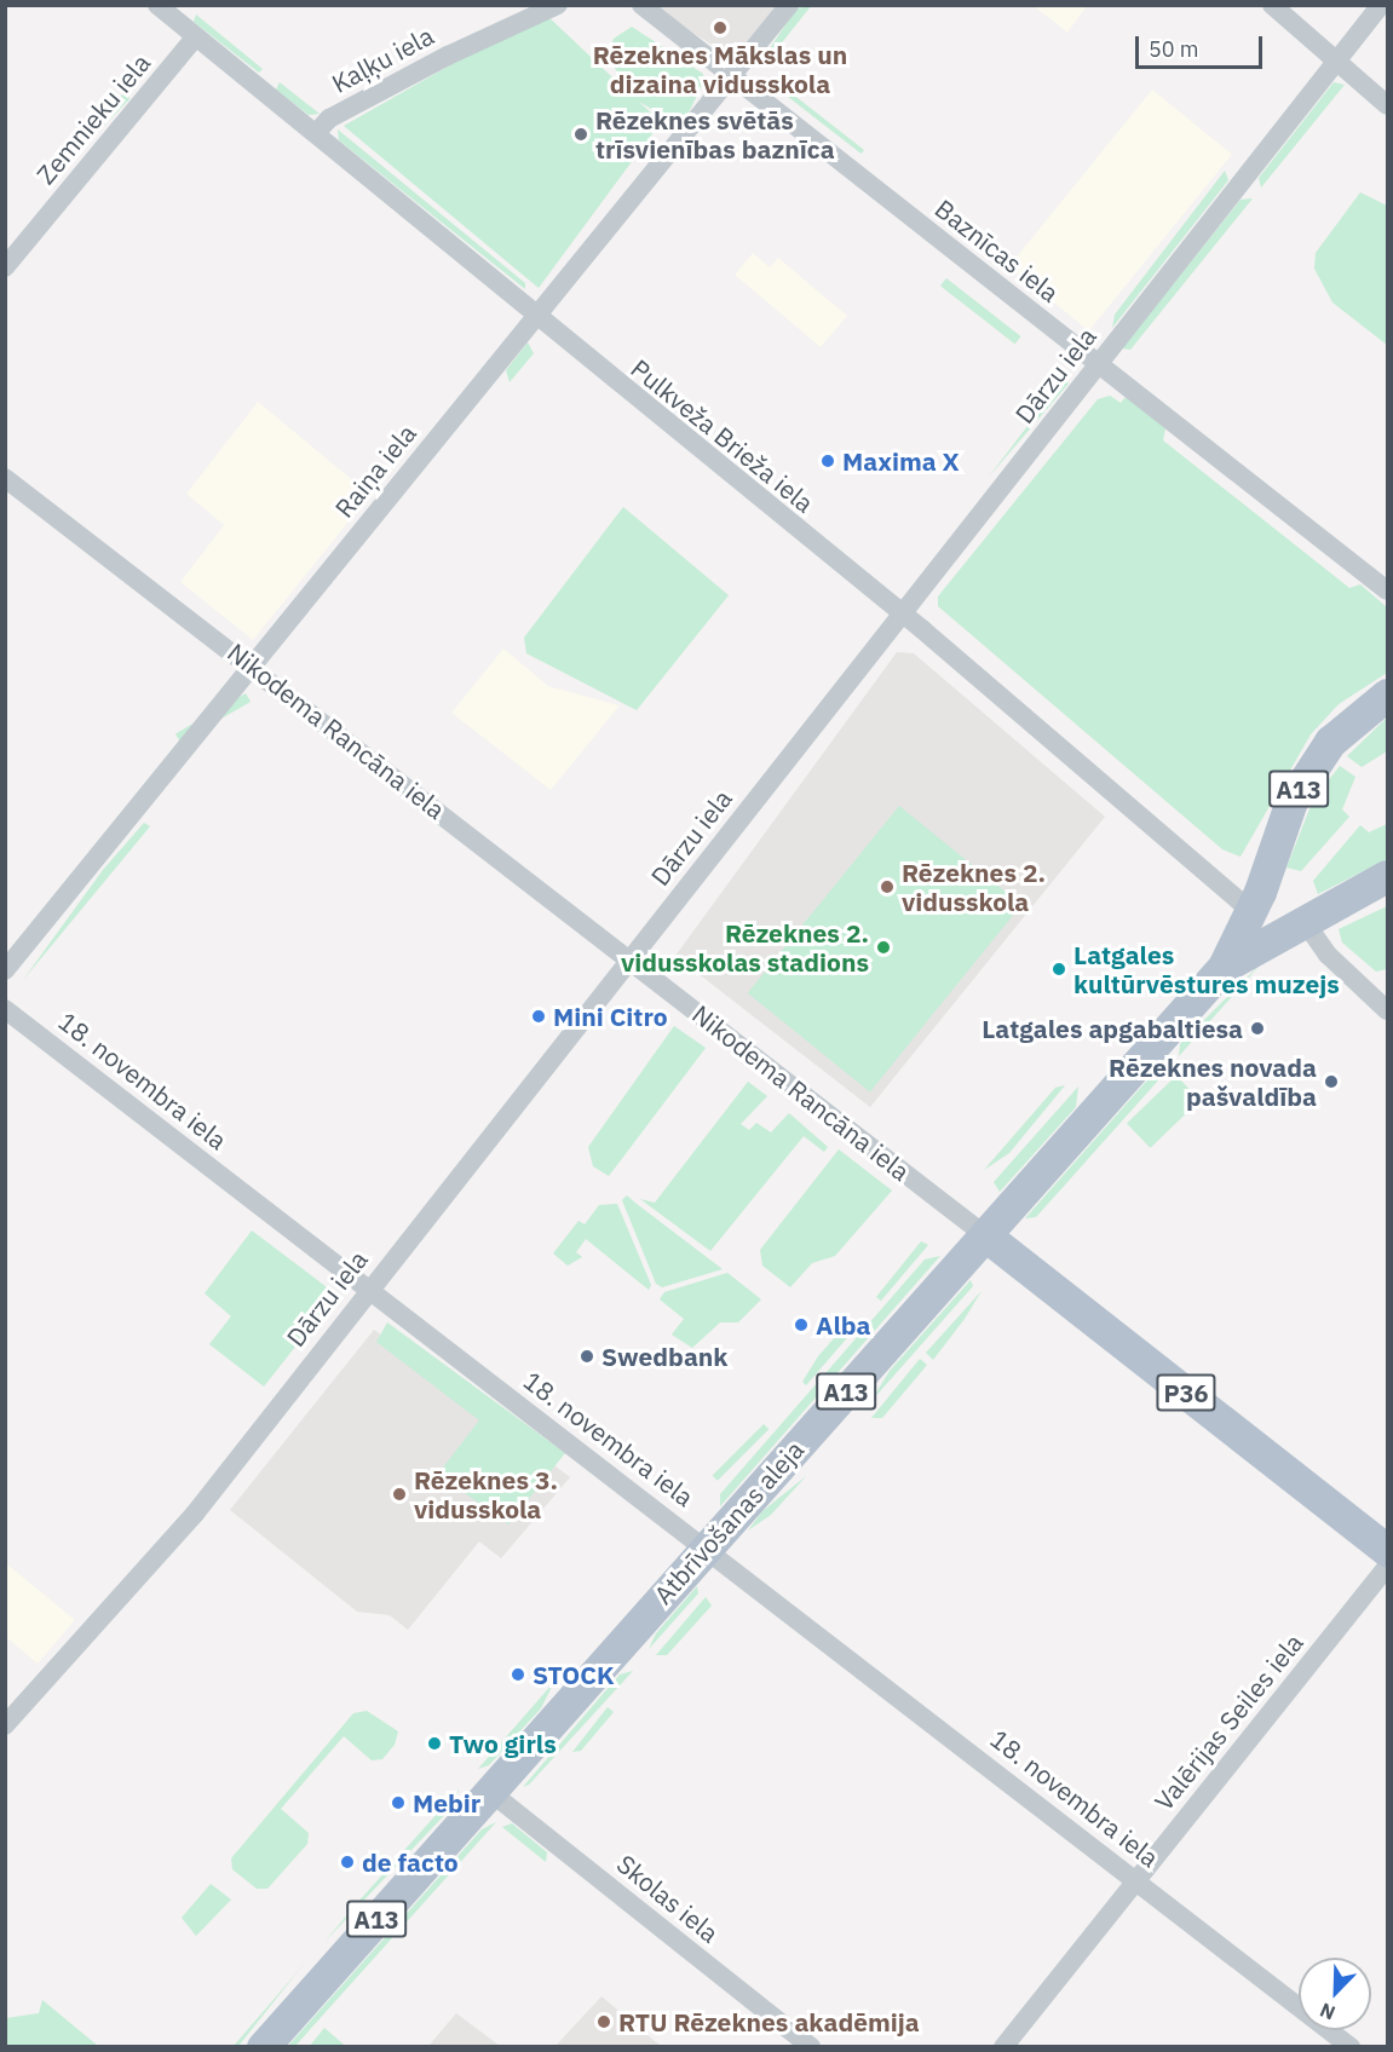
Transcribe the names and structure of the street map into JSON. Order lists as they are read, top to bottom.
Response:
{
  "streets": {
    "main road": [
      "Nikodema Rancāna iela",
      "A13",
      "P36",
      "Atbrīvošanas aleja"
    ],
    "street": [
      "Kaļķu iela",
      "Zemnieku iela",
      "Baznīcas iela",
      "Dārzu iela",
      "Pulkveža Brieža iela",
      "Raiņa iela",
      "18. novembra iela",
      "Valērijas Seiles iela",
      "Skolas iela"
    ]
  },
  "crossings": [
    ["Kaļķu iela", "Pulkveža Brieža iela"],
    ["Zemnieku iela", "Pulkveža Brieža iela"],
    ["Baznīcas iela", "Dārzu iela"],
    ["Baznīcas iela", "Raiņa iela"],
    ["Dārzu iela", "Pulkveža Brieža iela"],
    ["Dārzu iela", "Nikodema Rancāna iela"],
    ["Dārzu iela", "18. novembra iela"],
    ["Pulkveža Brieža iela", "Raiņa iela"],
    ["Pulkveža Brieža iela", "Atbrīvošanas aleja"],
    ["Raiņa iela", "Nikodema Rancāna iela"],
    ["Nikodema Rancāna iela", "Atbrīvošanas aleja"],
    ["18. novembra iela", "Atbrīvošanas aleja"],
    ["18. novembra iela", "Valērijas Seiles iela"],
    ["Atbrīvošanas aleja", "Skolas iela"]
  ],
  "places": [
    "Rēzeknes Mākslas un dizaina vidusskola",
    "Rēzeknes svētās trīsvienības baznīca",
    "Maxima X",
    "Rēzeknes 2. vidusskola",
    "Rēzeknes 2. vidusskolas stadions",
    "Latgales kultūrvēstures muzejs",
    "Mini Citro",
    "Latgales apgabaltiesa",
    "Rēzeknes novada pašvaldība",
    "Alba",
    "Swedbank",
    "Rēzeknes 3. vidusskola",
    "STOCK",
    "Two girls",
    "Mebir",
    "de facto",
    "RTU Rēzeknes akadēmija"
  ],
  "scale_bar": "50 m",
  "north": "bottom left"
}
